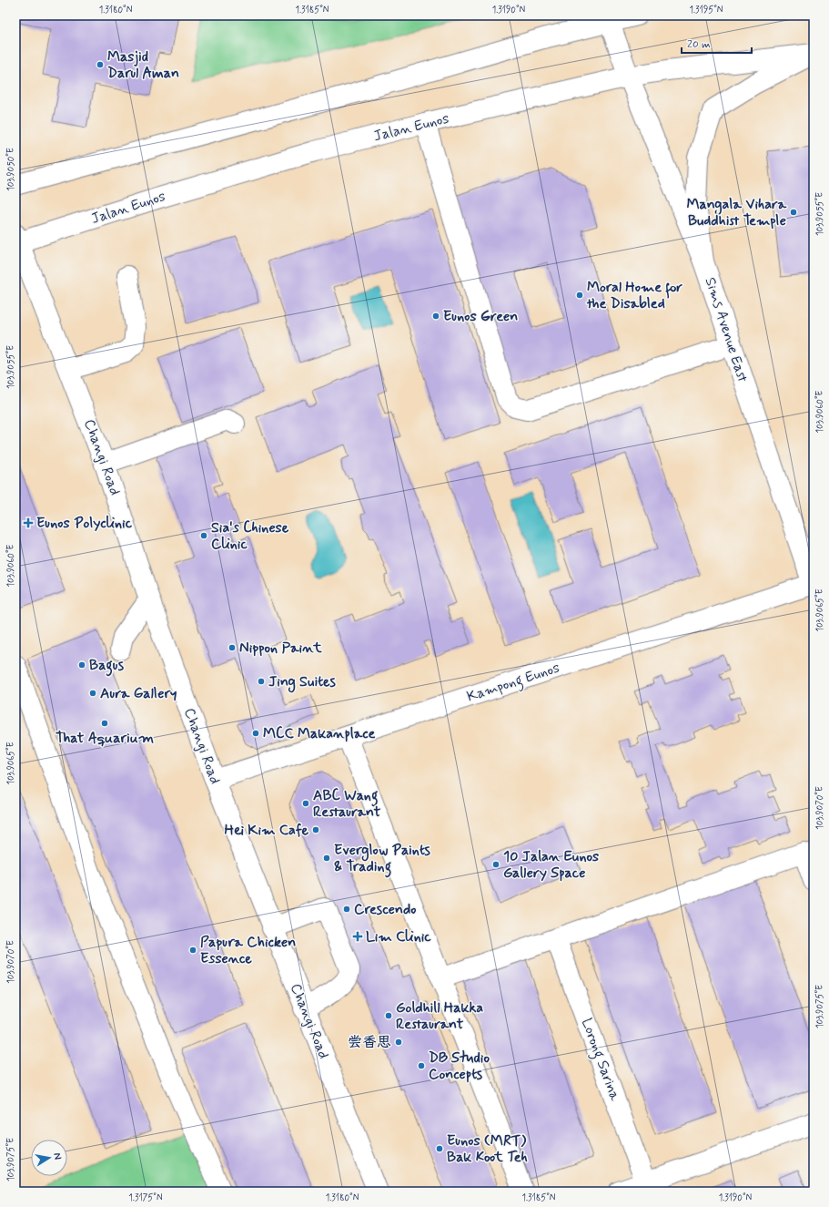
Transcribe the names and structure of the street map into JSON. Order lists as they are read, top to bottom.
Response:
{
  "streets": {
    "main road": [
      "Jalan Eunos",
      "Sims Avenue East",
      "Changi Road",
      "Kampong Eunos",
      "Lorong Sarina"
    ]
  },
  "crossings": [
    ["Jalan Eunos", "Sims Avenue East"],
    ["Jalan Eunos", "Changi Road"],
    ["Sims Avenue East", "Kampong Eunos"],
    ["Changi Road", "Kampong Eunos"]
  ],
  "places": {
    "other": [
      "Masjid Darul Aman",
      "Mangala Vihara Buddhist Temple",
      "Moral Home for the Disabled",
      "Eunos Green",
      "Sia's Chinese Clinic",
      "Nippon Paint",
      "Bagus",
      "Jing Suites",
      "Aura Gallery",
      "That Aquarium",
      "MCC Makanplace",
      "ABC Wang Restaurant",
      "Hei Kim Cafe",
      "Everglow Paints & Trading",
      "10 Jalan Eunos Gallery Space",
      "Crescendo",
      "Papura Chicken Essence",
      "Goldhill Hakka Restaurant",
      "尝香思",
      "DB Studio Concepts",
      "Eunos (MRT) Bak Koot Teh"
    ],
    "health": ["Eunos Polyclinic", "Lim Clinic"]
  },
  "scale_bar": "20 m",
  "north": "right",
  "coordinates": [
    "1.3180°N",
    "1.3185°N",
    "1.3190°N",
    "1.3195°N",
    "103.9050°E",
    "103.9055°E",
    "103.9060°E",
    "103.9065°E",
    "103.9070°E",
    "103.9075°E",
    "1.3175°N"
  ]
}
